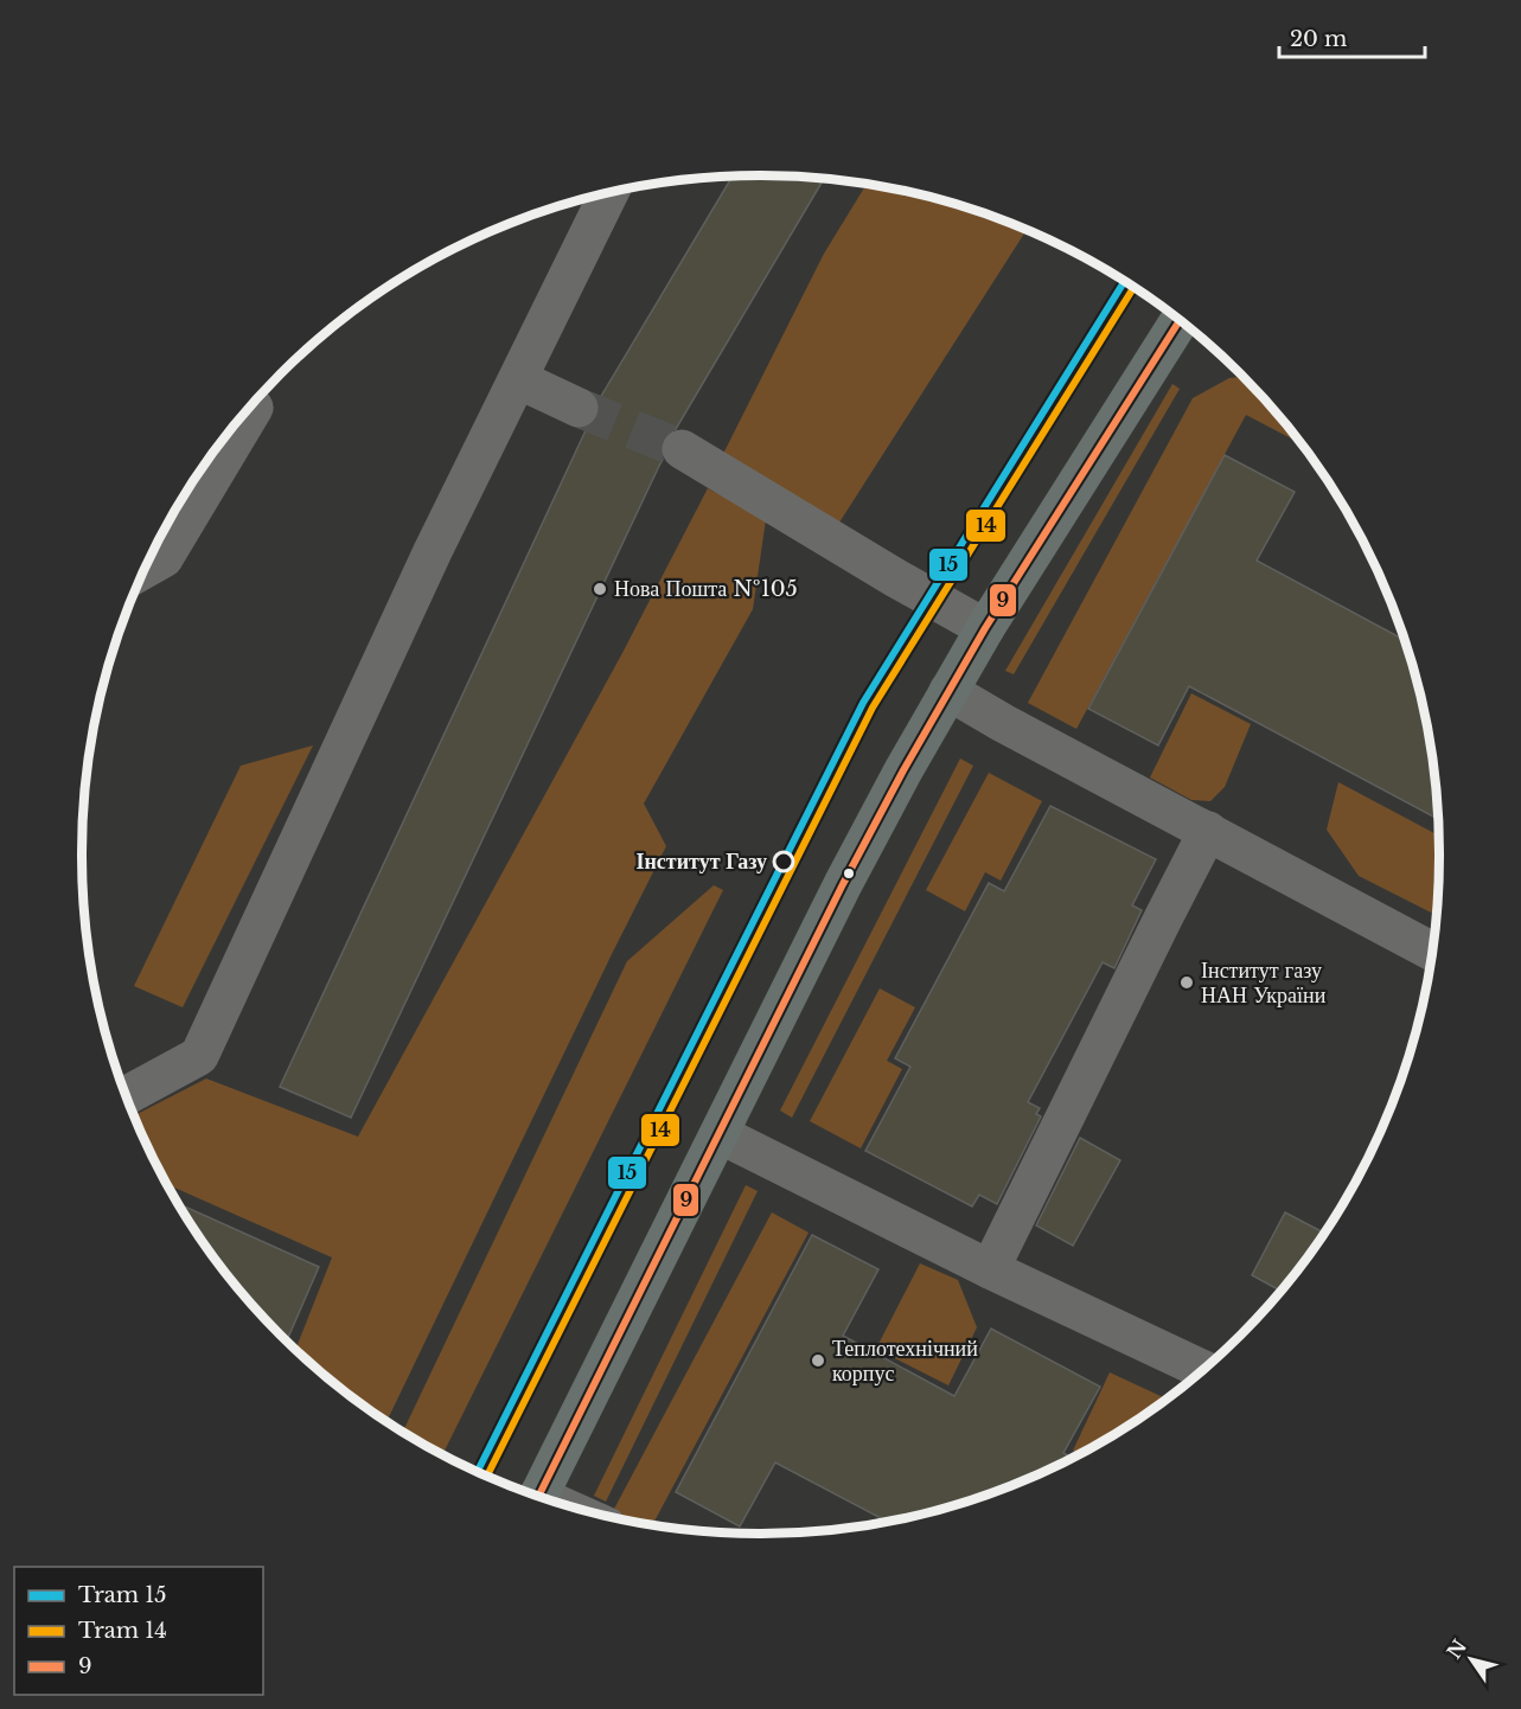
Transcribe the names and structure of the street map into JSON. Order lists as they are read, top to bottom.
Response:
{
  "places": [
    "Нова Пошта №105",
    "Інститут Газу",
    "Інститут газу НАН України",
    "Теплотехнічний корпус"
  ],
  "lines": ["tram line 15", "tram line 14", "transit line 9"],
  "legend": ["Tram 15", "Tram 14", "9"],
  "scale_bar": "20 m",
  "north": "top left"
}
